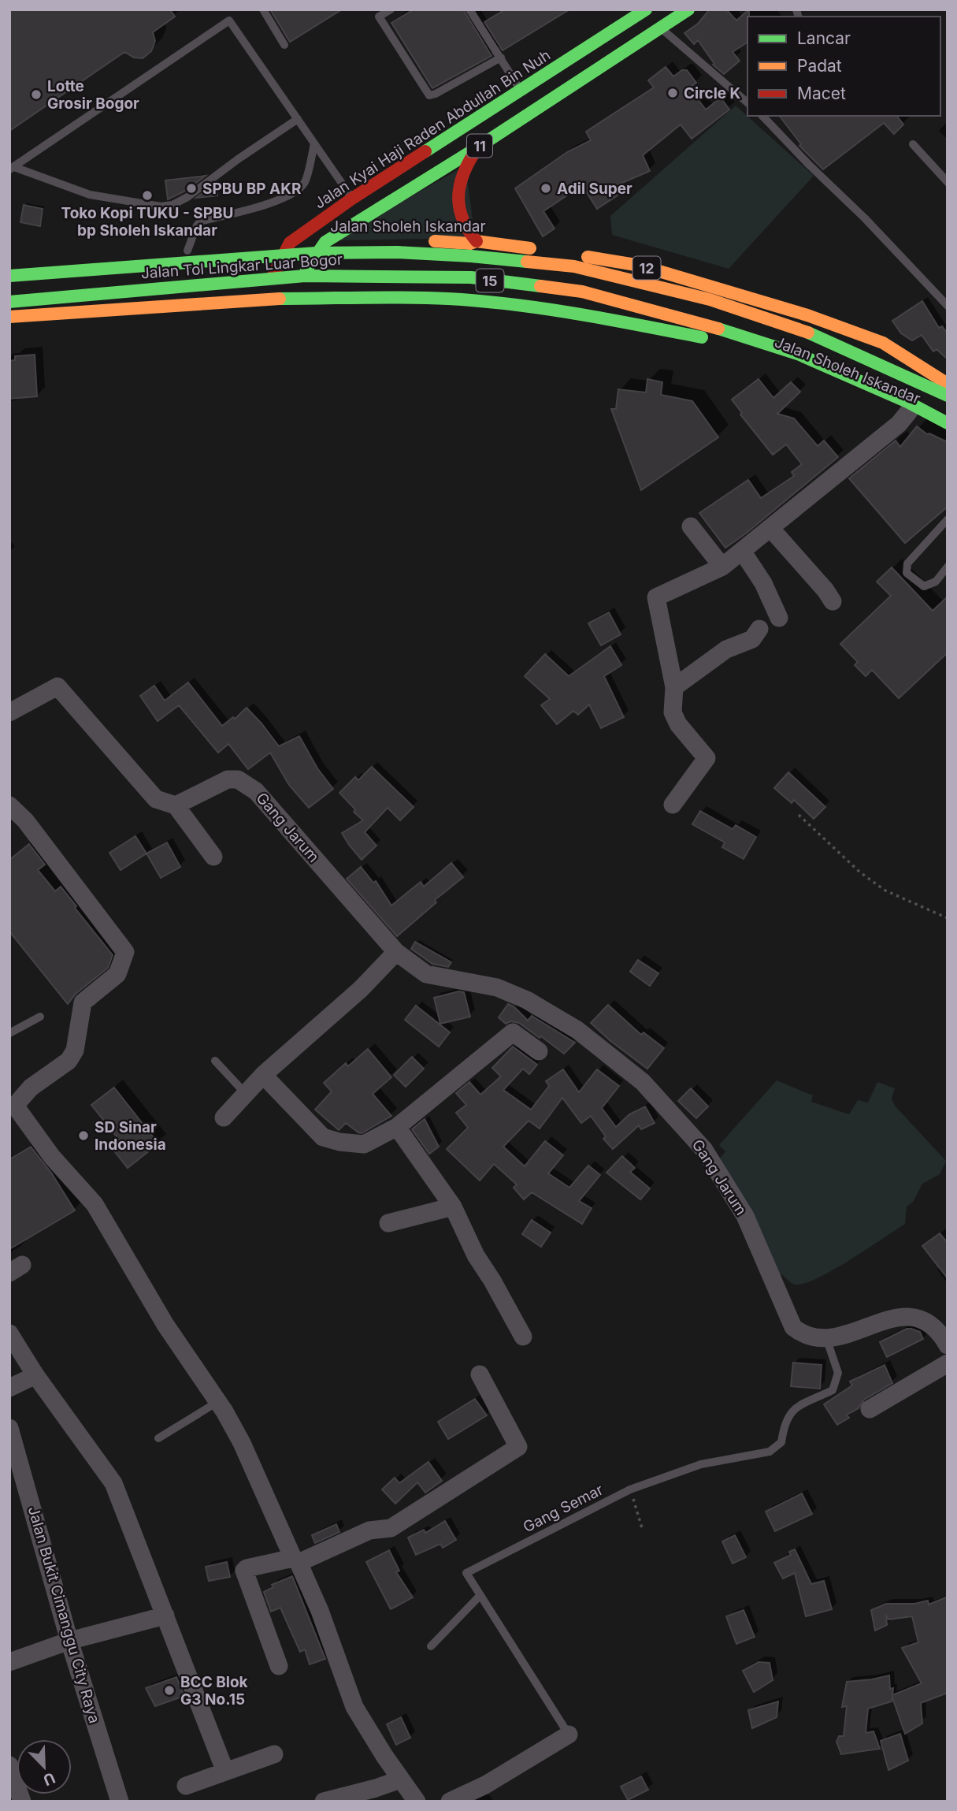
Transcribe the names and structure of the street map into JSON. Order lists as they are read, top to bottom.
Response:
{
  "streets": {
    "highway": [
      "Jalan Kyai Haji Raden Abdullah Bin Nuh",
      "11",
      "Jalan Sholeh Iskandar",
      "Jalan Tol Lingkar Luar Bogor",
      "12",
      "15"
    ],
    "street": ["Gang Jarum", "Jalan Bukit Cimanggu City Raya"],
    "lane": ["Gang Semar"]
  },
  "crossings": [
    ["Jalan Kyai Haji Raden Abdullah Bin Nuh", "Jalan Sholeh Iskandar"],
    ["11", "Jalan Sholeh Iskandar"],
    ["Gang Jarum", "Gang Semar"]
  ],
  "places": [
    "Circle K",
    "Lotte Grosir Bogor",
    "SPBU BP AKR",
    "Adil Super",
    "Toko Kopi TUKU - SPBU bp Sholeh Iskandar",
    "SD Sinar Indonesia",
    "BCC Blok G3 No.15"
  ],
  "legend": ["Lancar", "Padat", "Macet"],
  "north": "bottom right"
}
